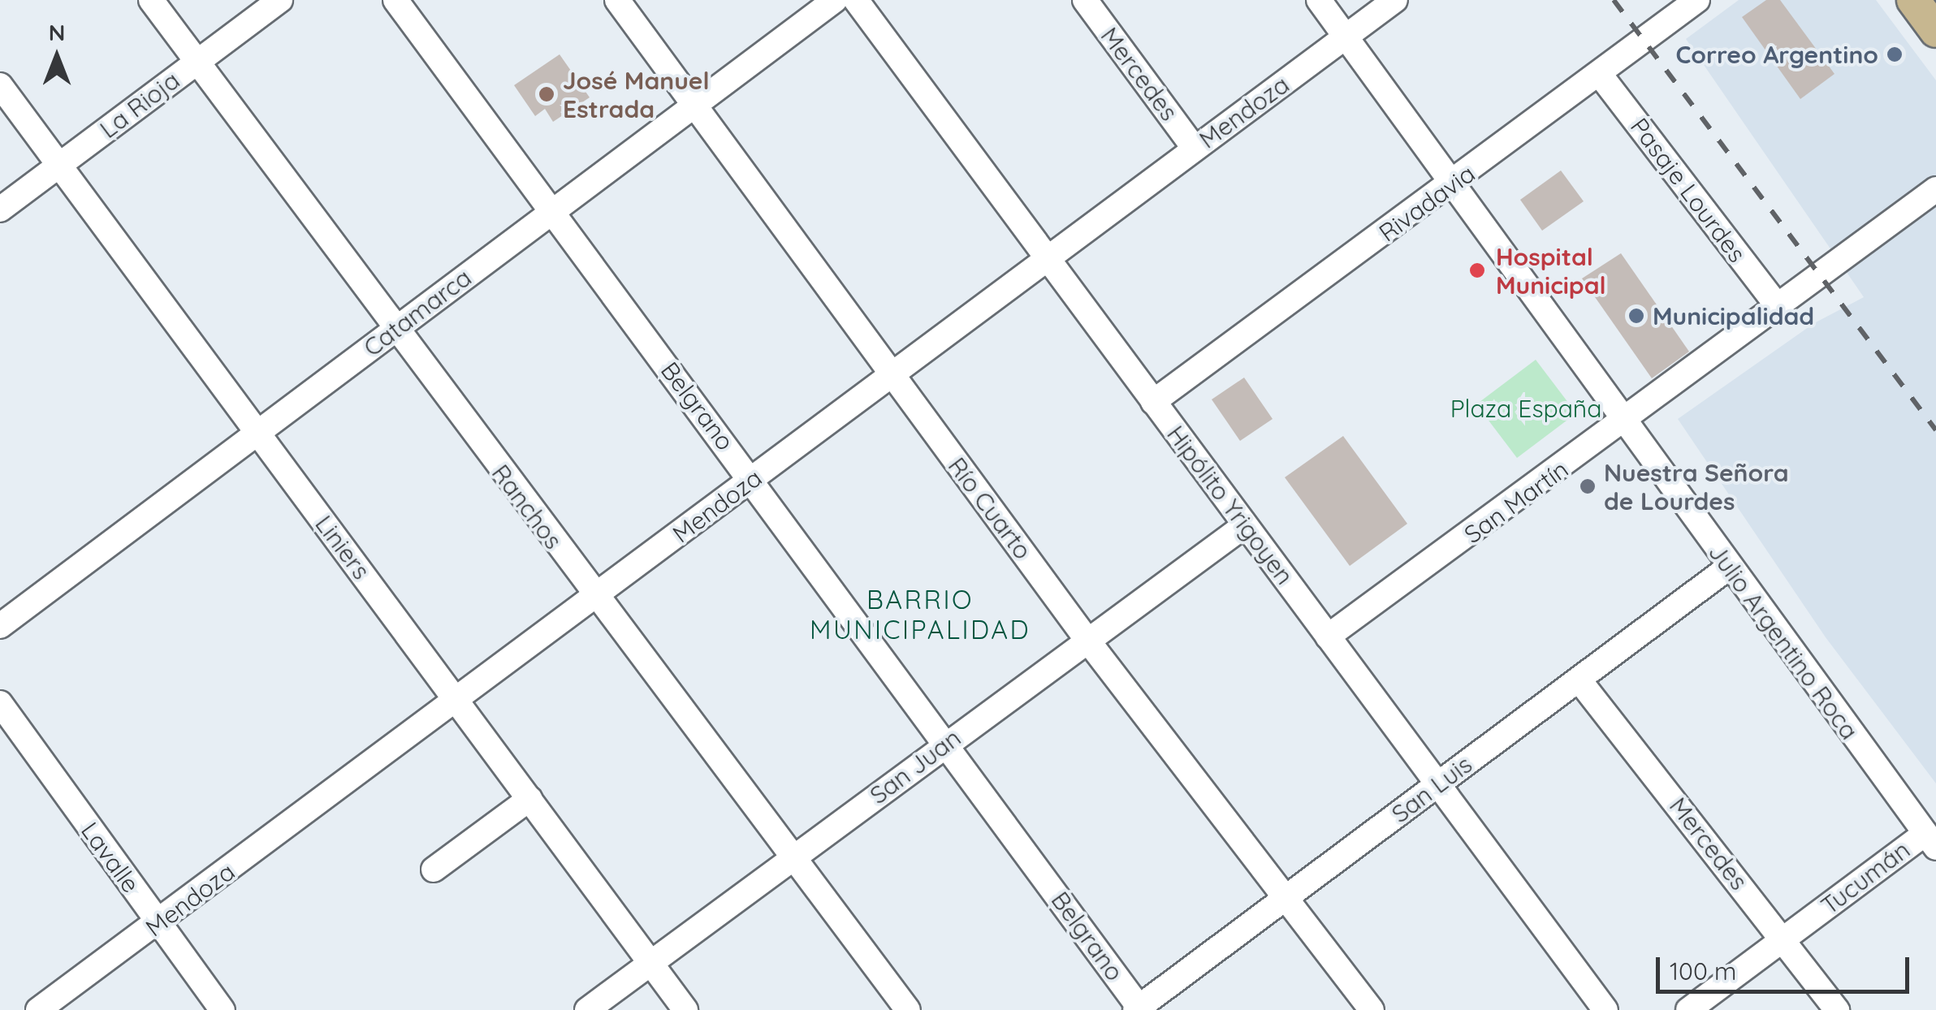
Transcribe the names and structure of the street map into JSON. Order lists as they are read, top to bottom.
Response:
{
  "streets": {
    "street": [
      "Mercedes",
      "La Rioja",
      "Mendoza",
      "Pasaje Lourdes",
      "Rivadavia",
      "Catamarca",
      "Belgrano",
      "San Martín",
      "Hipólito Yrigoyen",
      "Ranchos",
      "Río Cuarto",
      "Liniers",
      "Julio Argentino Roca",
      "San Juan",
      "San Luis",
      "Lavalle",
      "Tucumán"
    ]
  },
  "crossings": [
    ["Mercedes", "Mendoza"],
    ["Mercedes", "San Luis"],
    ["Mercedes", "Tucumán"],
    ["La Rioja", "Ranchos"],
    ["La Rioja", "Liniers"],
    ["Mendoza", "Belgrano"],
    ["Mendoza", "Hipólito Yrigoyen"],
    ["Mendoza", "Ranchos"],
    ["Mendoza", "Río Cuarto"],
    ["Mendoza", "Liniers"],
    ["Mendoza", "Julio Argentino Roca"],
    ["Mendoza", "Lavalle"],
    ["Pasaje Lourdes", "Rivadavia"],
    ["Pasaje Lourdes", "San Martín"],
    ["Rivadavia", "Hipólito Yrigoyen"],
    ["Rivadavia", "Julio Argentino Roca"],
    ["Catamarca", "Belgrano"],
    ["Catamarca", "Ranchos"],
    ["Catamarca", "Río Cuarto"],
    ["Catamarca", "Liniers"],
    ["Belgrano", "San Juan"],
    ["Belgrano", "San Luis"],
    ["San Martín", "Hipólito Yrigoyen"],
    ["San Martín", "Julio Argentino Roca"],
    ["Hipólito Yrigoyen", "San Juan"],
    ["Hipólito Yrigoyen", "San Luis"],
    ["Ranchos", "San Juan"],
    ["Río Cuarto", "San Juan"],
    ["Río Cuarto", "San Luis"],
    ["Liniers", "San Juan"],
    ["Julio Argentino Roca", "San Luis"],
    ["Julio Argentino Roca", "Tucumán"]
  ],
  "districts": ["BARRIO MUNICIPALIDAD"],
  "parks": ["Plaza España"],
  "places": [
    "Correo Argentino",
    "José Manuel Estrada",
    "Hospital Municipal",
    "Municipalidad",
    "Nuestra Señora de Lourdes"
  ],
  "scale_bar": "100 m",
  "north": "top"
}
